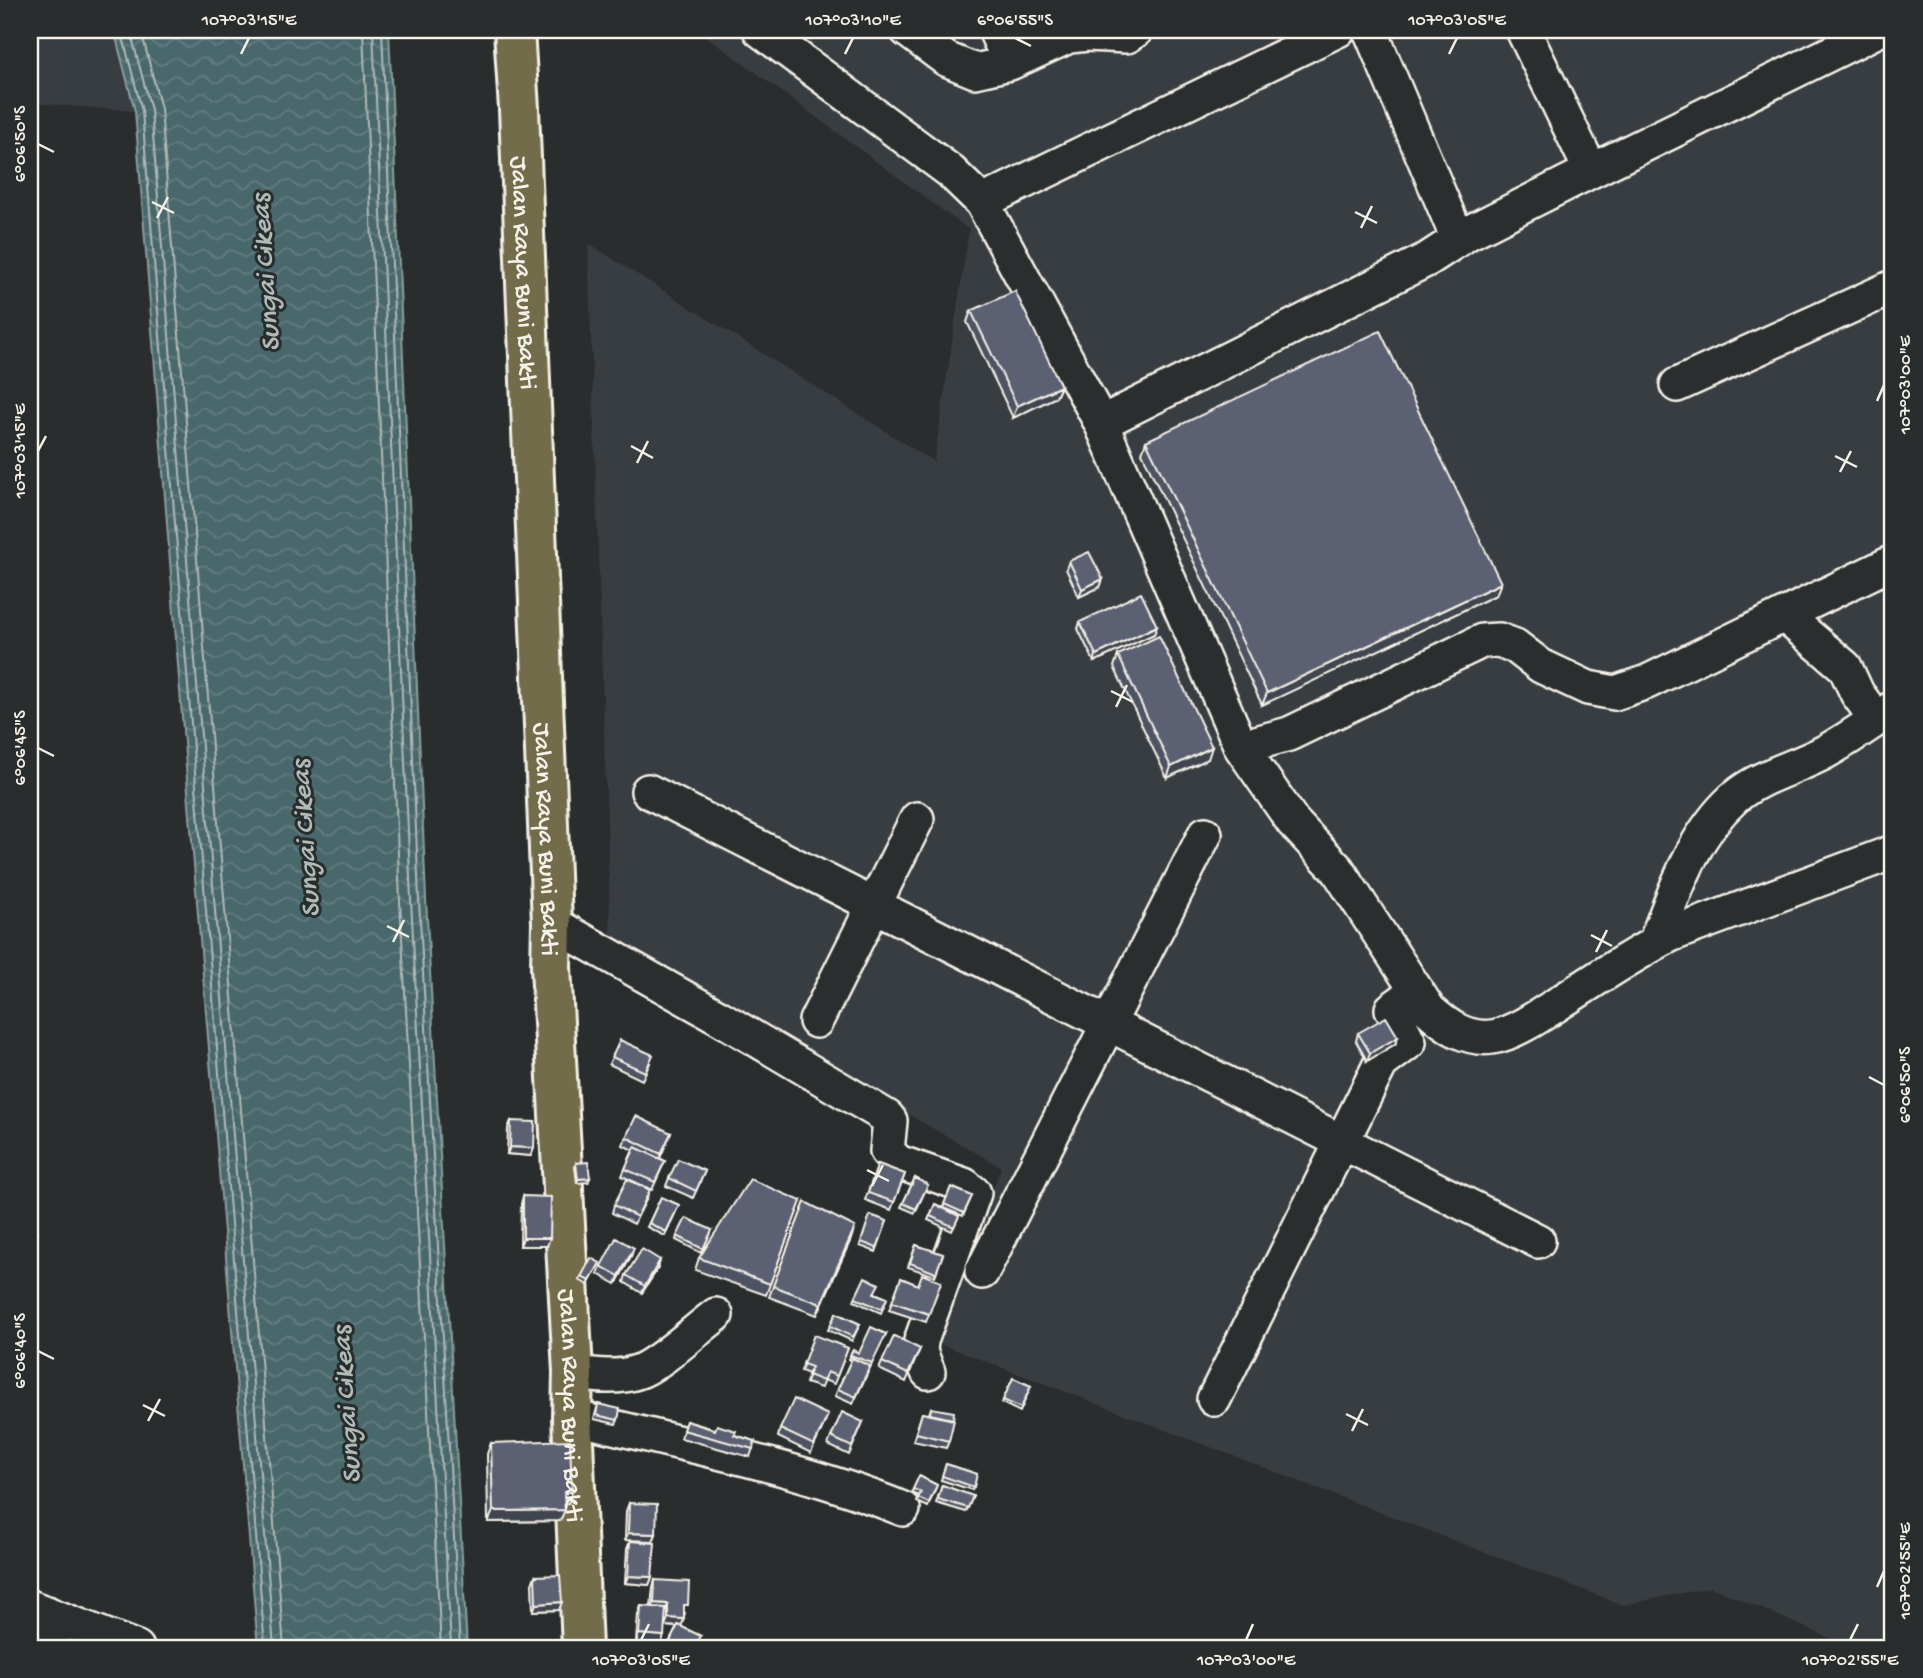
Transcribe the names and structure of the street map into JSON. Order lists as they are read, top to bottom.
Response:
{
  "streets": {
    "main road": ["Jalan Raya Buni Bakti"]
  },
  "water": ["Sungai Cikeas"],
  "coordinates": [
    "107°03'15\"E",
    "107°03'10\"E",
    "6°06'55\"S",
    "107°03'05\"E",
    "6°06'50\"S",
    "107°03'00\"E",
    "6°06'45\"S",
    "6°06'40\"S",
    "107°02'55\"E"
  ]
}
